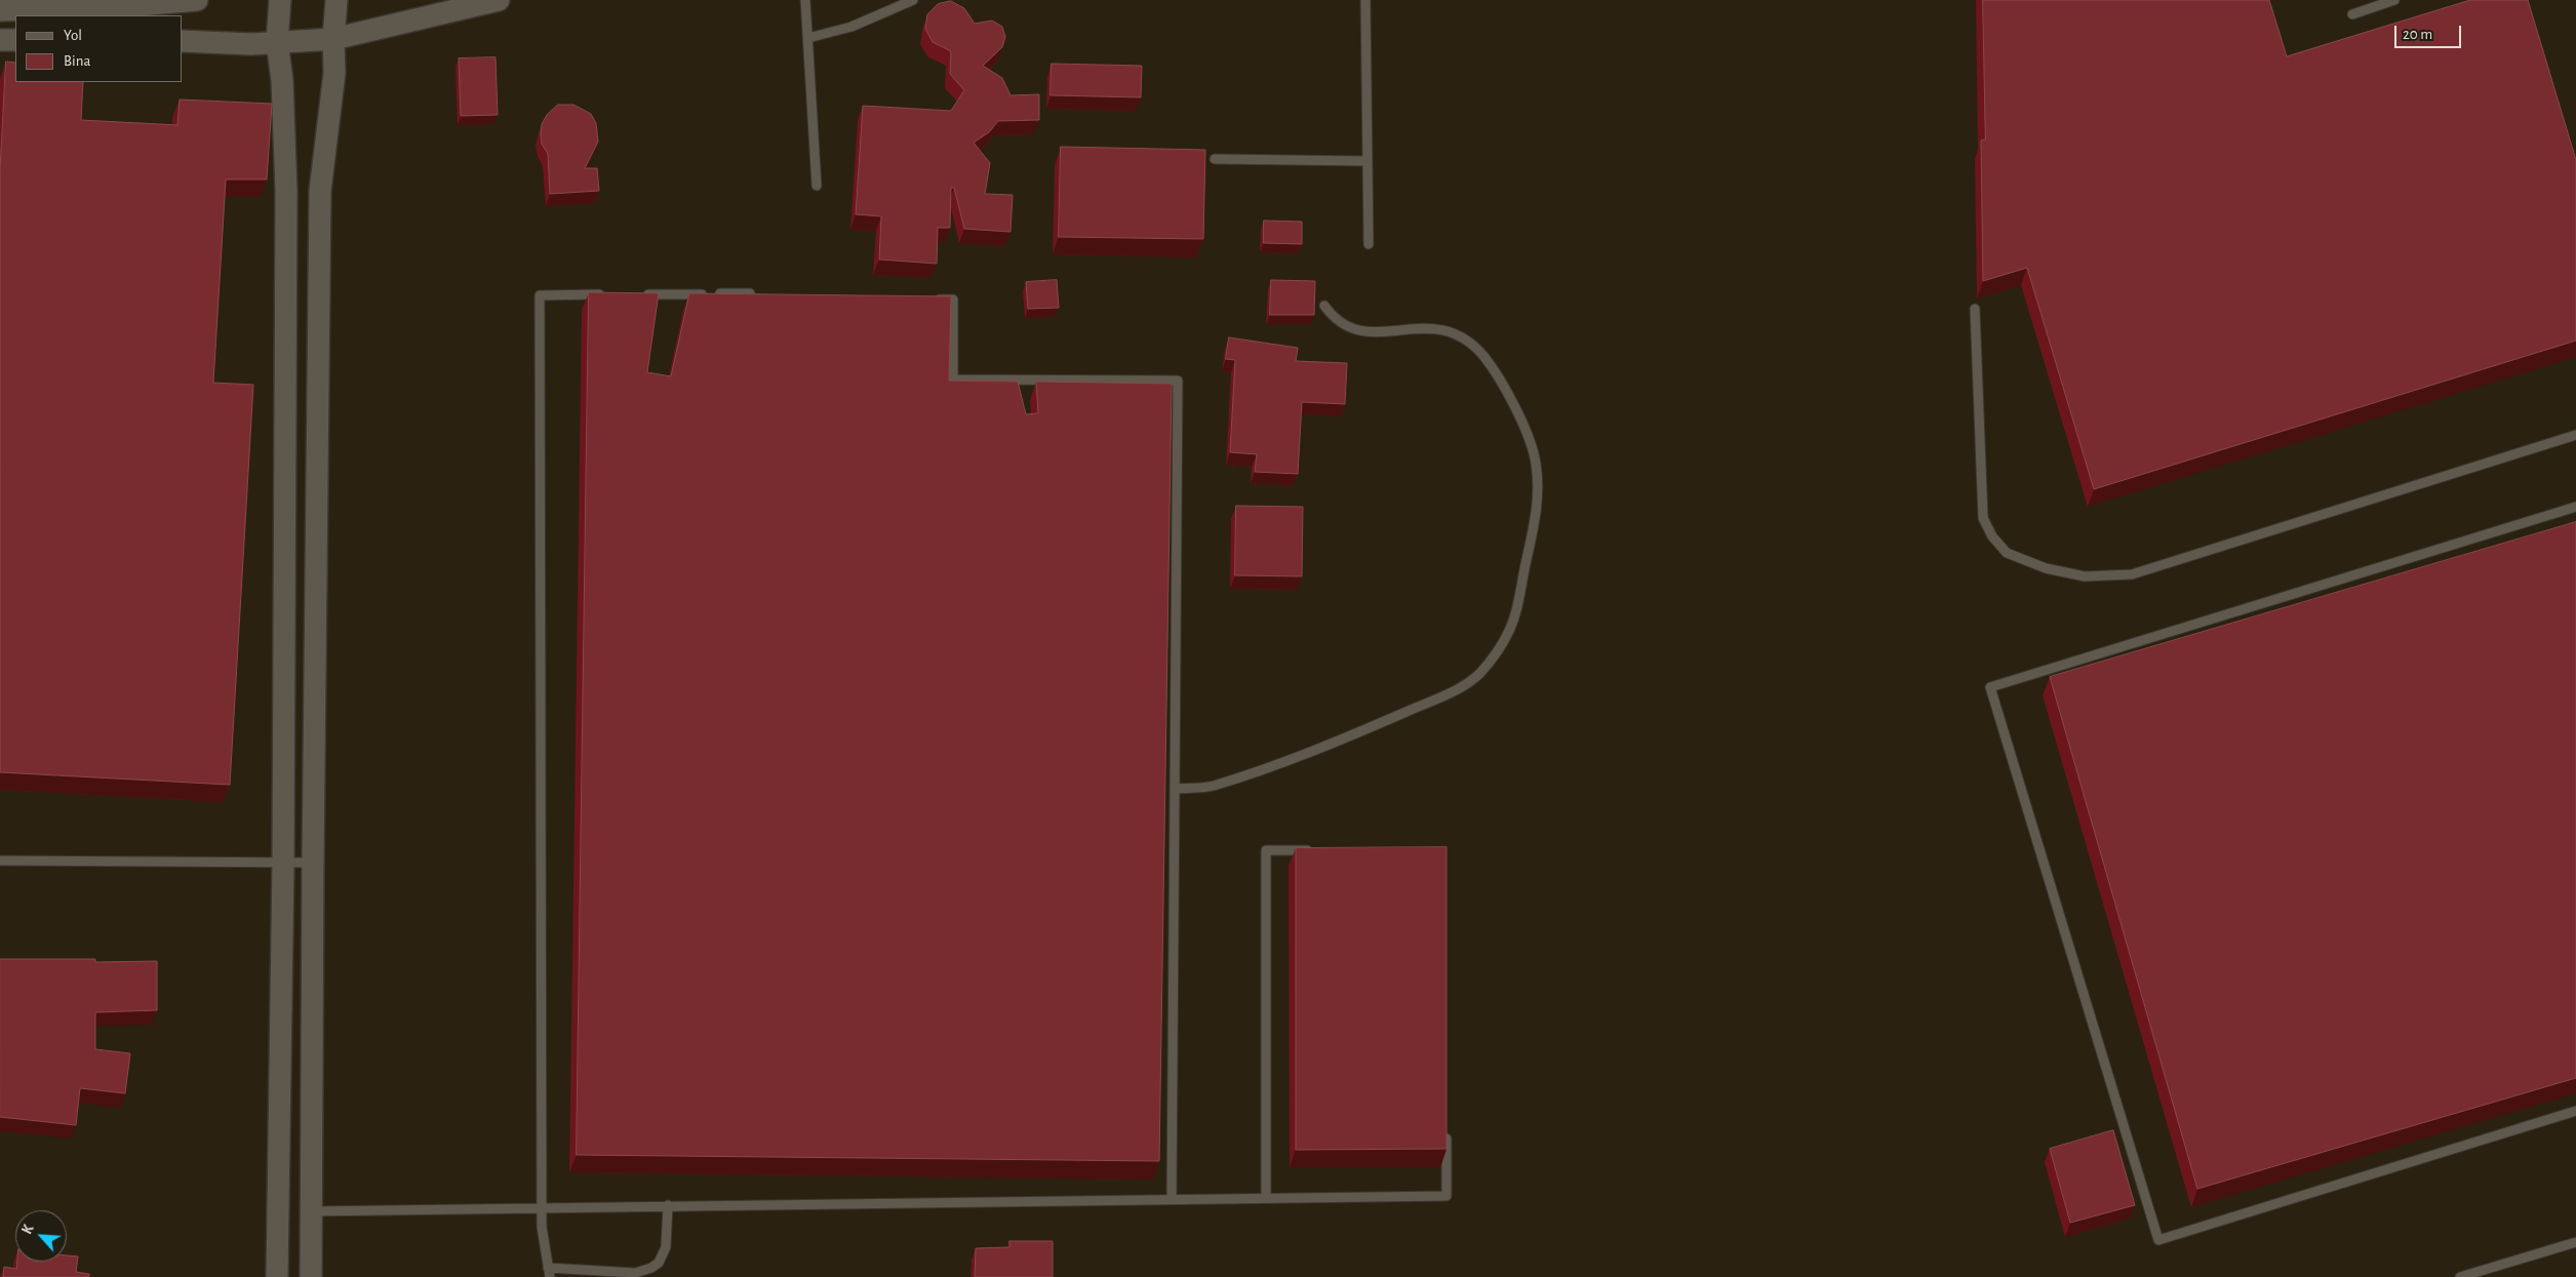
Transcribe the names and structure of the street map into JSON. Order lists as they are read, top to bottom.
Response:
{
  "legend": ["Yol", "Bina"],
  "scale_bar": "20 m",
  "north": "top left"
}
